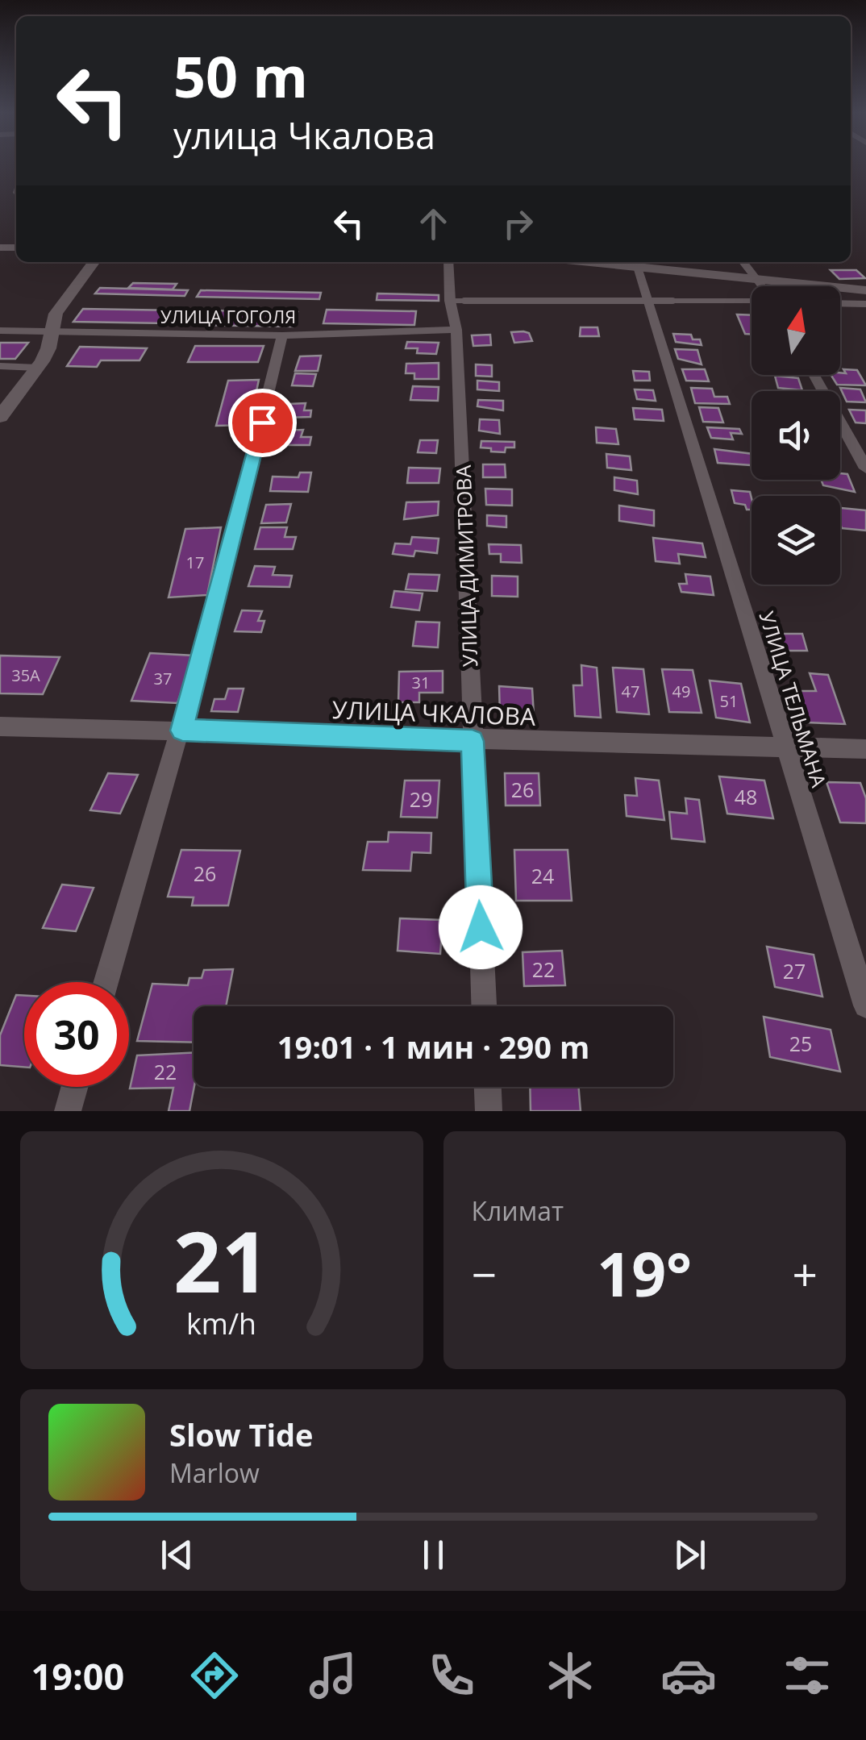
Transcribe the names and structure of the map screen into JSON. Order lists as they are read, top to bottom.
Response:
{
  "streets": {
    "street": [
      "УЛИЦА ГОГОЛЯ",
      "УЛИЦА ДИМИТРОВА",
      "УЛИЦА ТЕЛЬМАНА",
      "УЛИЦА ЧКАЛОВА"
    ]
  },
  "crossings": [
    ["УЛИЦА ГОГОЛЯ", "УЛИЦА ДИМИТРОВА"],
    ["УЛИЦА ДИМИТРОВА", "УЛИЦА ЧКАЛОВА"],
    ["УЛИЦА ТЕЛЬМАНА", "УЛИЦА ЧКАЛОВА"]
  ],
  "house_numbers": [
    "17",
    "35А",
    "37",
    "31",
    "47",
    "49",
    "51",
    "26",
    "48",
    "29",
    "26",
    "24",
    "22",
    "27",
    "25",
    "22"
  ],
  "north": "top",
  "page": {
    "turn": ["50 m", "улица Чкалова"],
    "limit": "30",
    "trip": "19:01 · 1 мин · 290 m",
    "tile": "Климат",
    "heat": ["−", "19°", "+"],
    "song": ["Slow Tide", "Marlow"],
    "tabs": "19:00",
    "gauge": ["21", "km/h"]
  }
}
